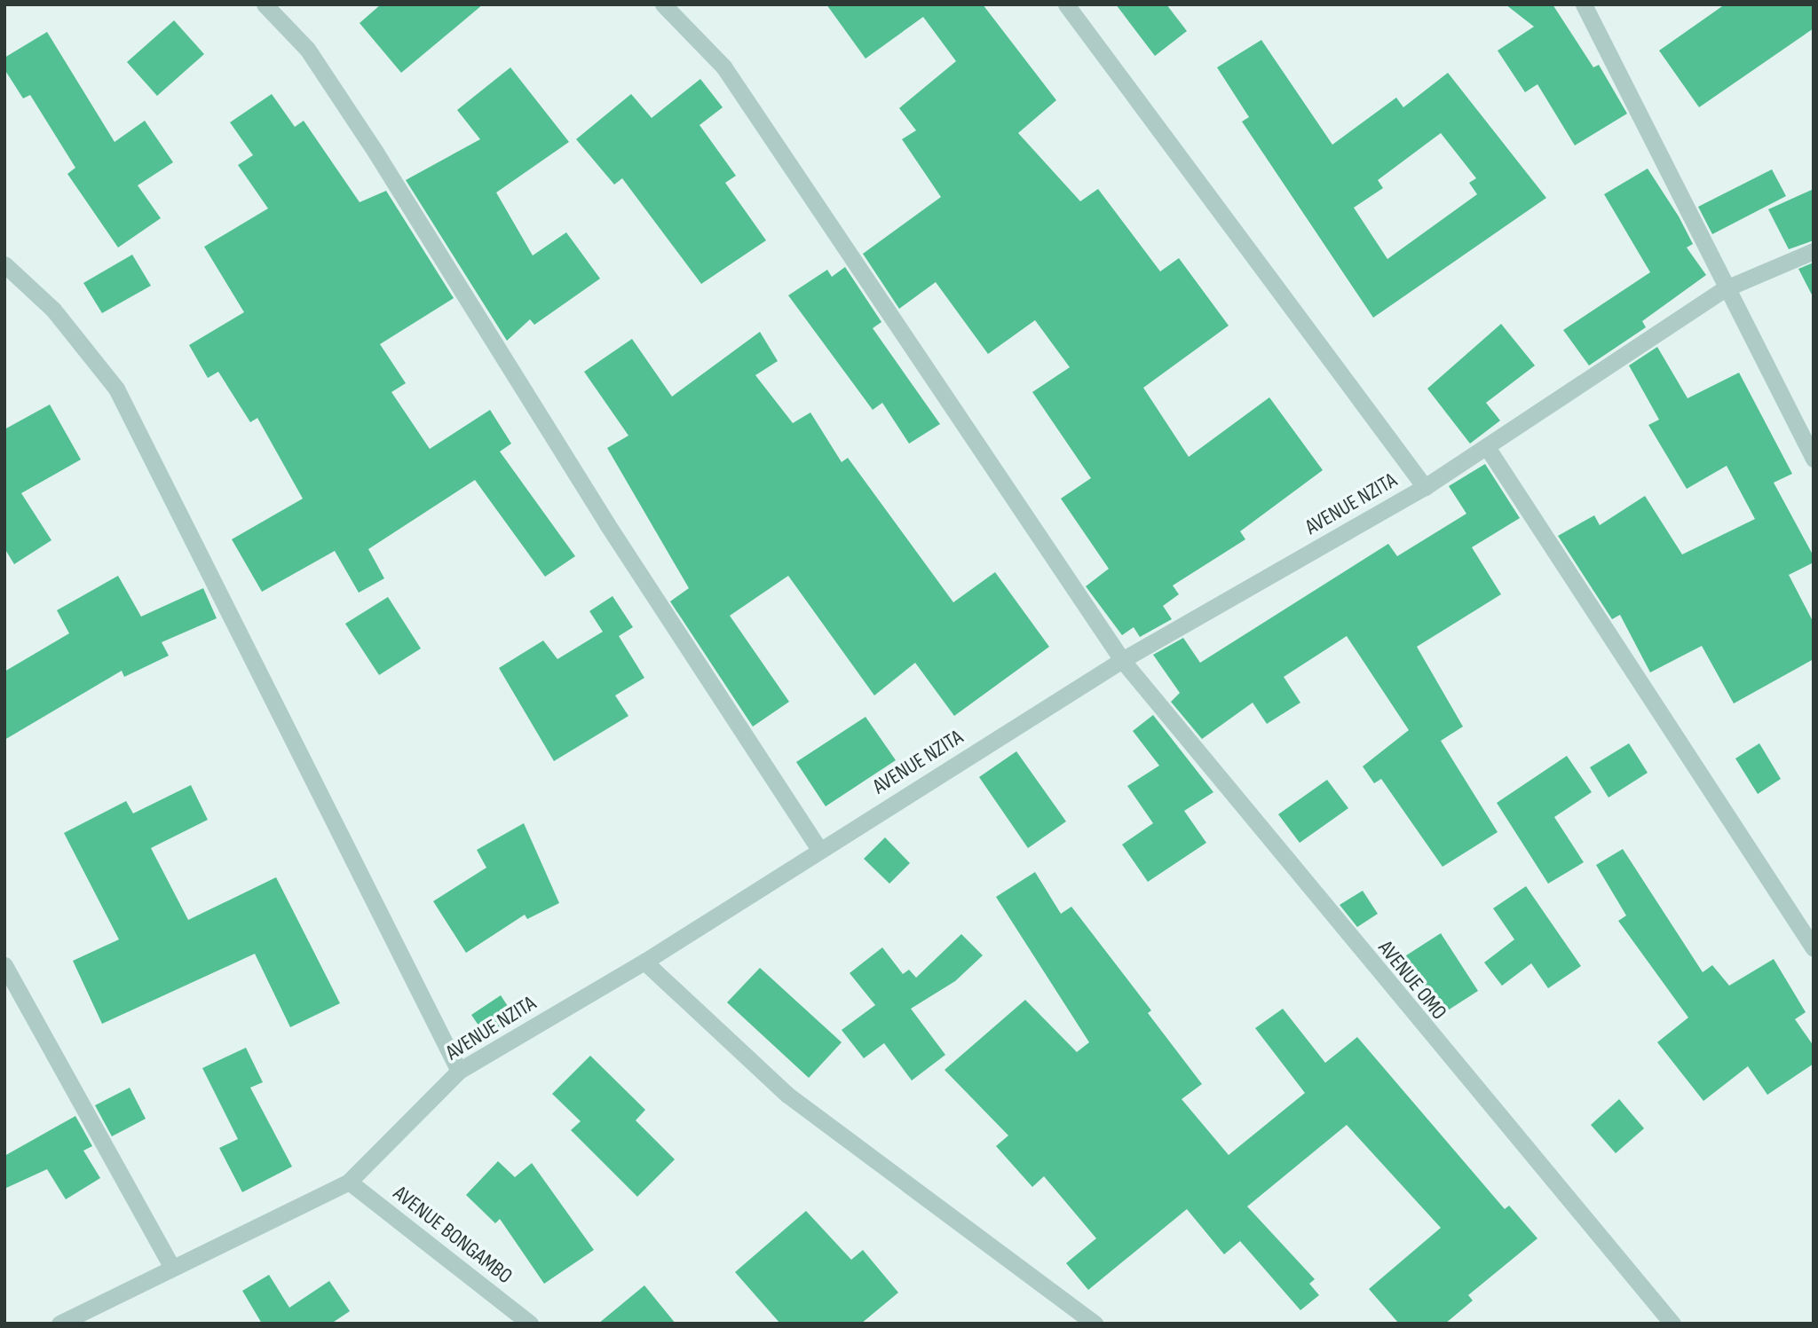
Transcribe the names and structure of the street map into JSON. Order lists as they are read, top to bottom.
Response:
{
  "streets": {
    "street": ["AVENUE NZITA", "AVENUE OMO", "AVENUE BONGAMBO"]
  },
  "crossings": [
    ["AVENUE NZITA", "AVENUE OMO"],
    ["AVENUE NZITA", "AVENUE BONGAMBO"]
  ]
}
